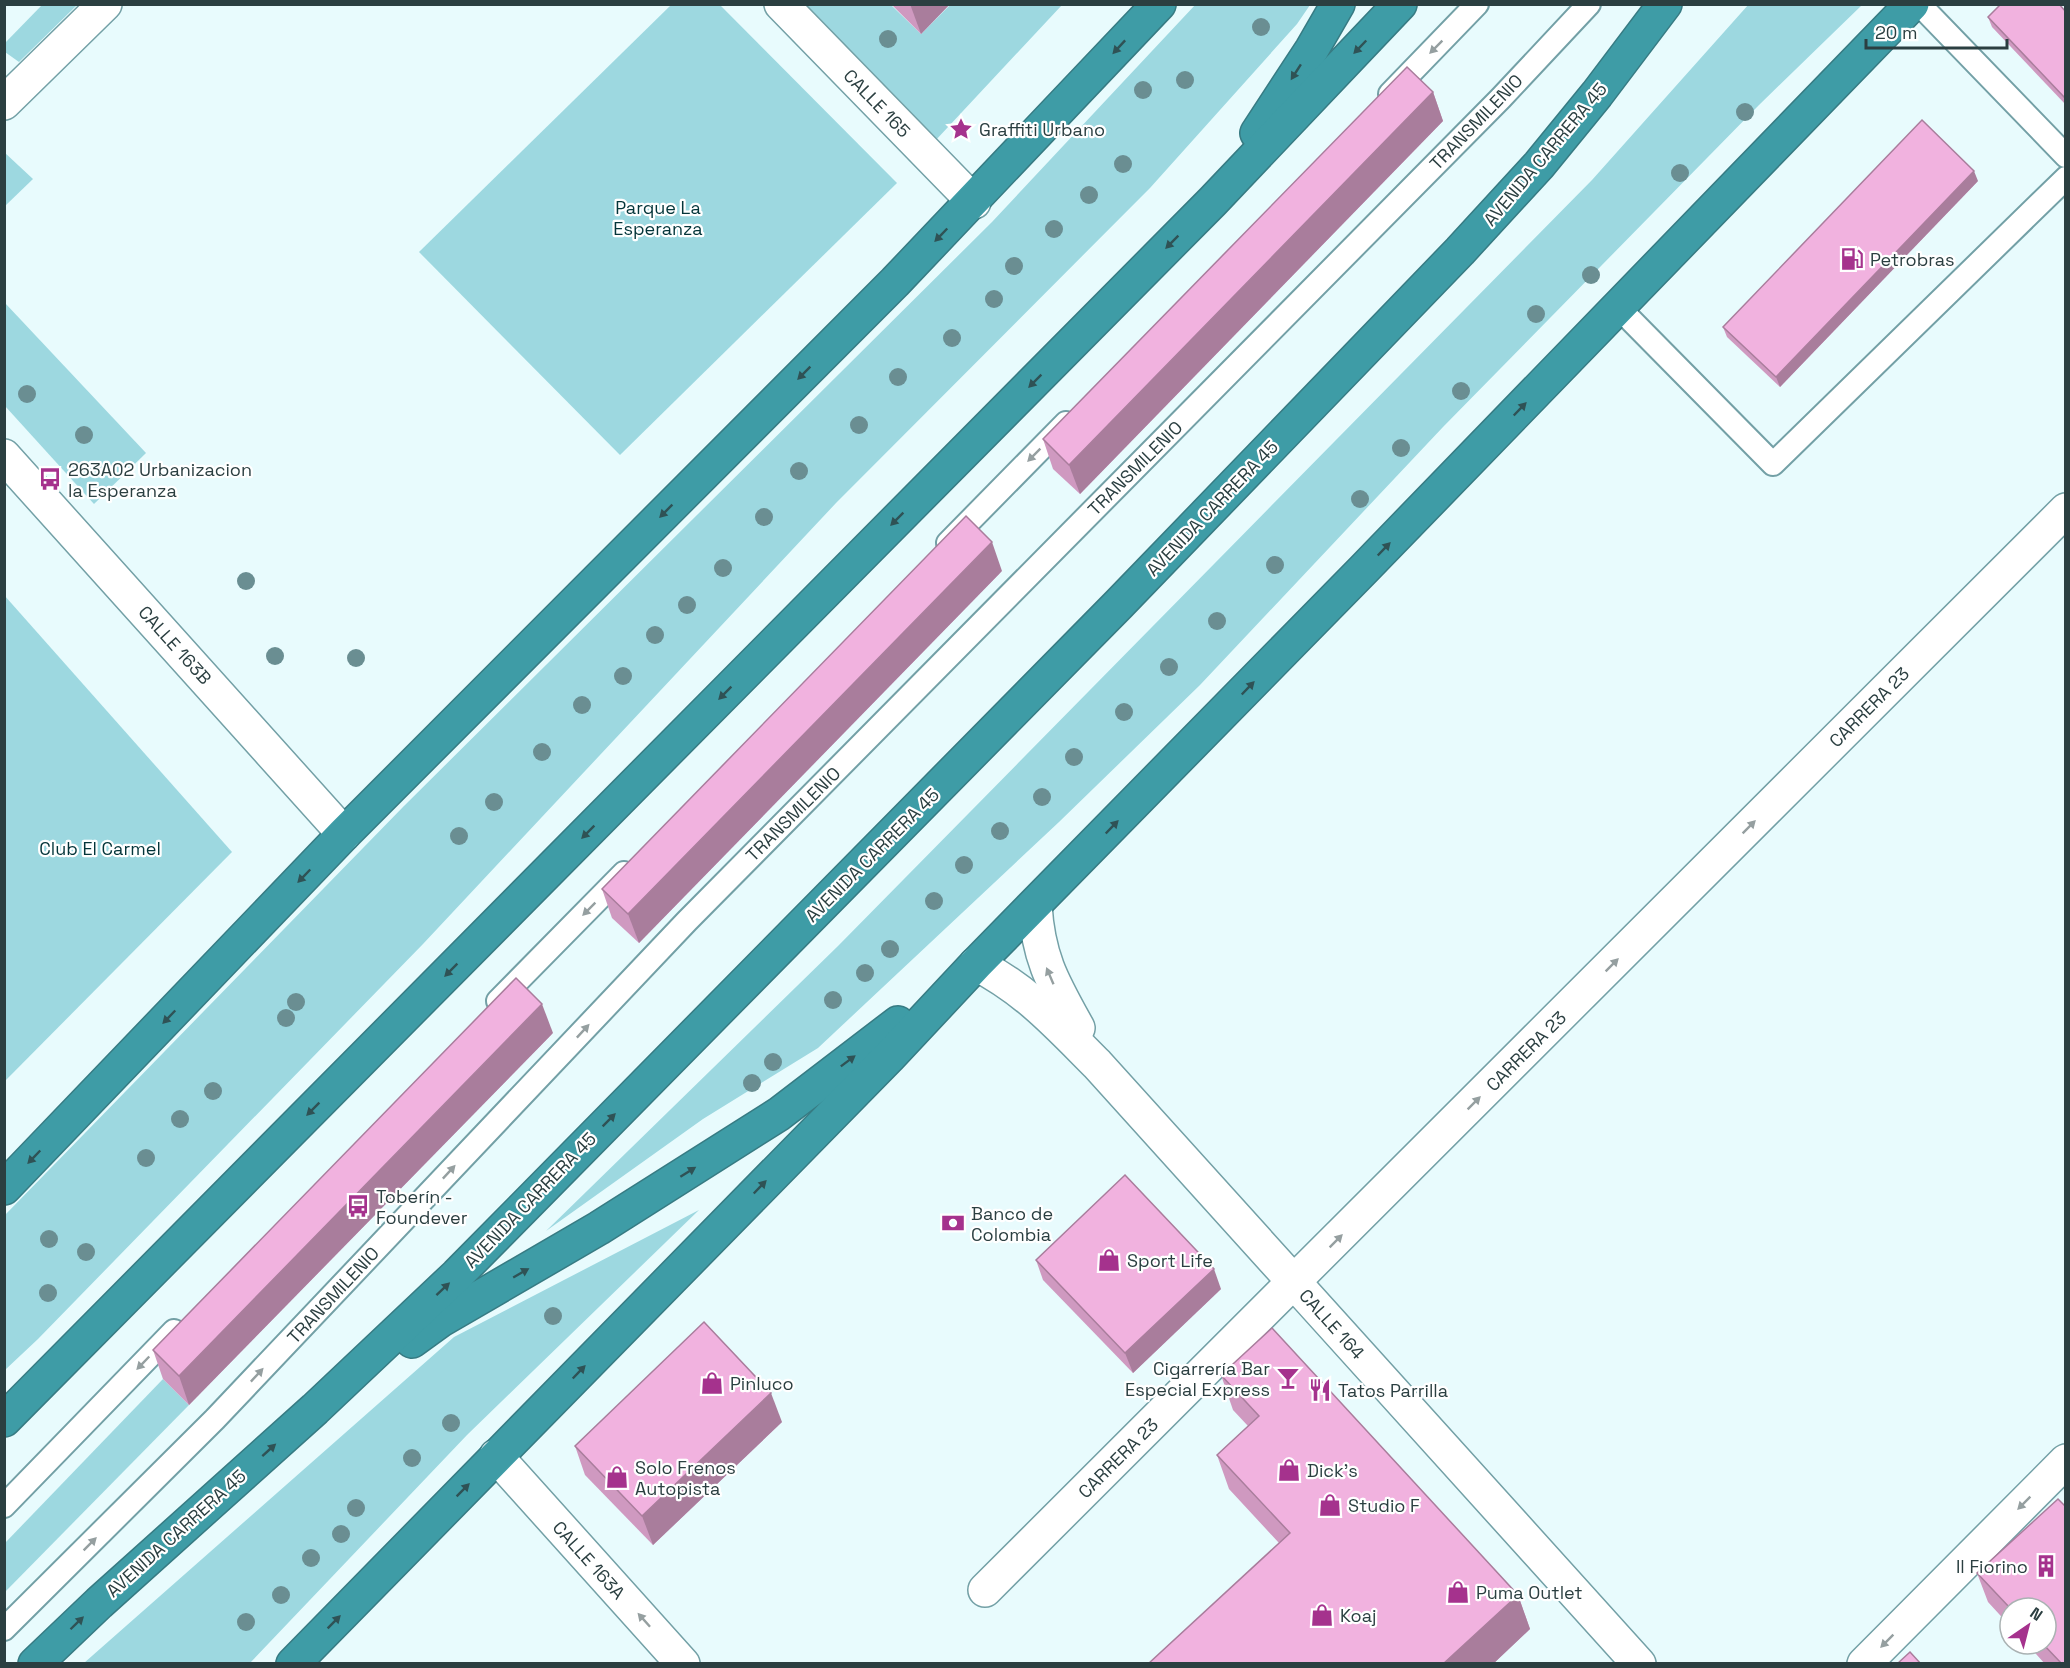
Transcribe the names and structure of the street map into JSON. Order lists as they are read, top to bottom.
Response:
{
  "streets": {
    "highway": ["AVENIDA CARRERA 45"],
    "street": [
      "CALLE 165",
      "CALLE 163B",
      "CARRERA 23",
      "CALLE 164",
      "CALLE 163A"
    ],
    "lane": ["TRANSMILENIO"]
  },
  "crossings": [
    ["CARRERA 23", "CALLE 164"]
  ],
  "one_way": ["CARRERA 23", "CALLE 163A"],
  "parks": ["Parque La Esperanza", "Club El Carmel"],
  "places": {
    "place": ["Graffiti Urbano"],
    "fuel station": ["Petrobras"],
    "bus stop": ["263A02 Urbanizacion la Esperanza", "Toberín - Foundever"],
    "bank": ["Banco de Colombia"],
    "shop": [
      "Sport Life",
      "Pinluco",
      "Dick's",
      "Solo Frenos Autopista",
      "Studio F",
      "Puma Outlet",
      "Koaj"
    ],
    "bar": ["Cigarrería Bar Especial Express"],
    "restaurant": ["Tatos Parrilla"],
    "building": ["Il Fiorino"]
  },
  "scale_bar": "20 m",
  "north": "top right"
}
